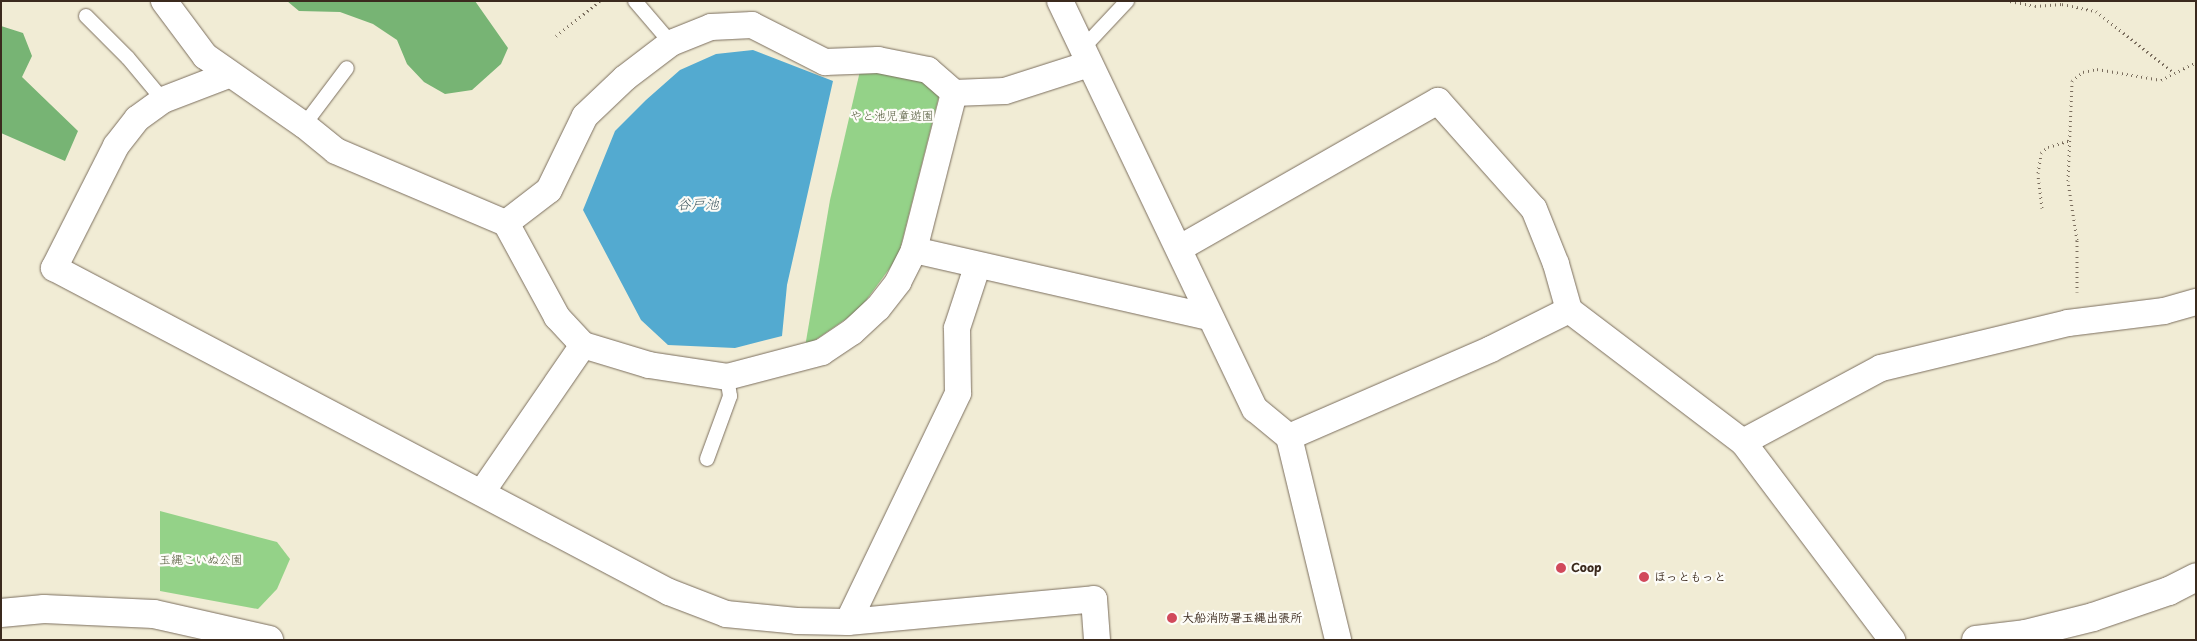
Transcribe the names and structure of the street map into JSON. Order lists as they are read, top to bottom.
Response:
{
  "water": ["谷戸池"],
  "parks": ["やと池児童遊園", "玉縄こいぬ公園"],
  "places": ["Coop", "ほっともっと", "大船消防署玉縄出張所"]
}
